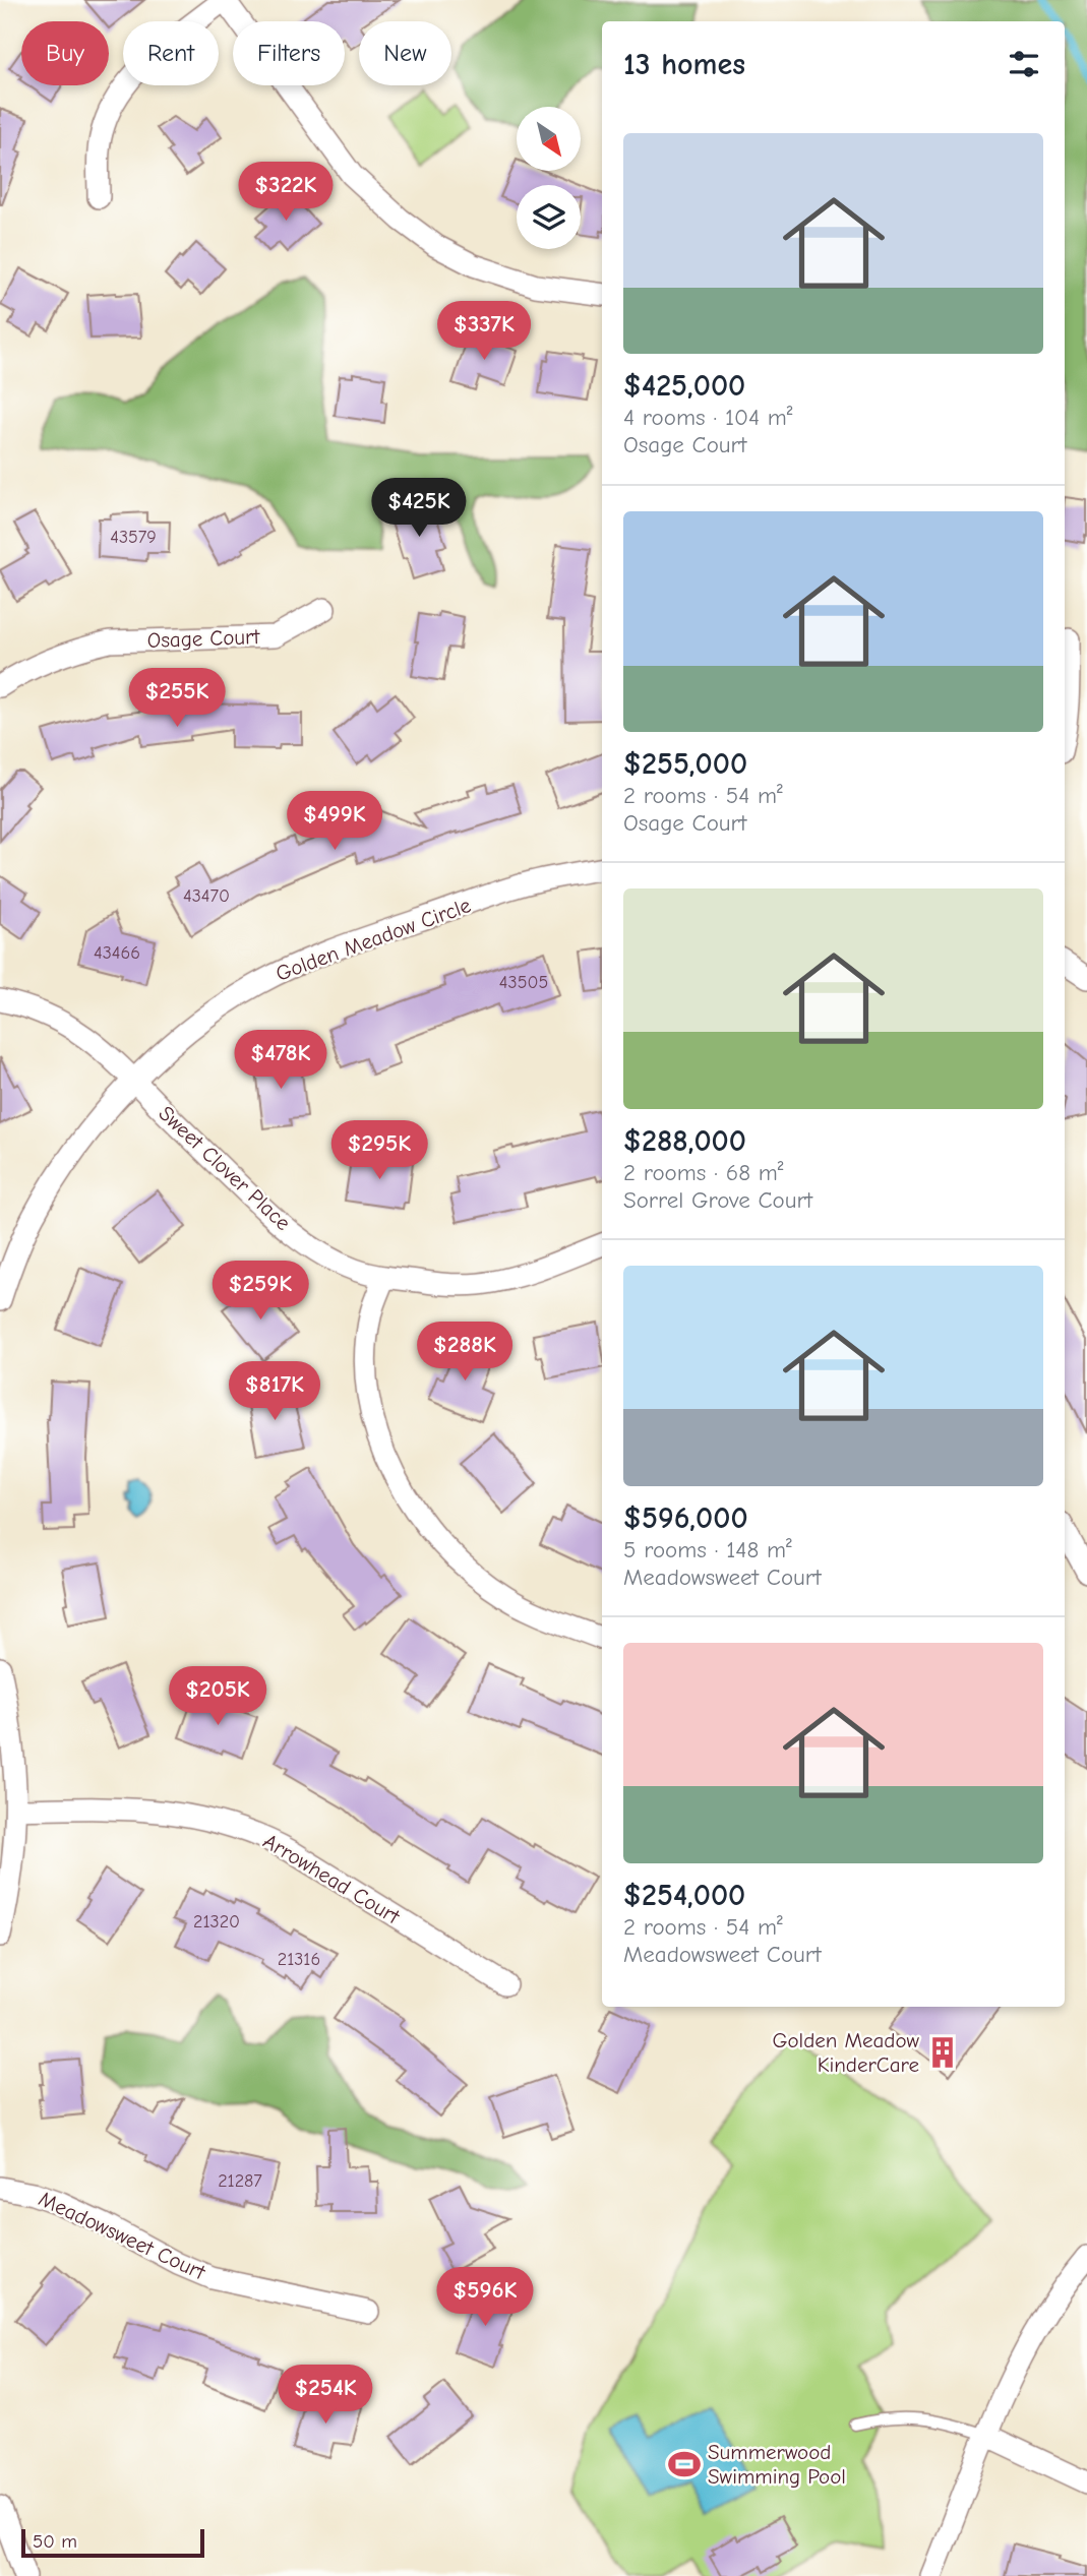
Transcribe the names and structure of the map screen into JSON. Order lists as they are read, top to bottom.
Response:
{
  "streets": {
    "street": [
      "Osage Court",
      "Golden Meadow Circle",
      "Sweet Clover Place",
      "Arrowhead Court",
      "Meadowsweet Court"
    ]
  },
  "crossings": [
    ["Golden Meadow Circle", "Sweet Clover Place"]
  ],
  "places": {
    "building": ["Golden Meadow KinderCare"],
    "sports": ["Summerwood Swimming Pool"]
  },
  "house_numbers": [
    "43579",
    "43470",
    "43466",
    "43505",
    "21320",
    "21316",
    "21287"
  ],
  "scale_bar": "50 m",
  "north": "bottom right",
  "page": {
    "chip": [
      "Buy",
      "Rent",
      "Filters",
      "New"
    ],
    "heading": "13 homes",
    "list": [
      {
        "name": "$425,000",
        "note": "4 rooms · 104 m² · Osage Court"
      },
      {
        "name": "$255,000",
        "note": "2 rooms · 54 m² · Osage Court"
      },
      {
        "name": "$288,000",
        "note": "2 rooms · 68 m² · Sorrel Grove Court"
      },
      {
        "name": "$596,000",
        "note": "5 rooms · 148 m² · Meadowsweet Court"
      },
      {
        "name": "$254,000",
        "note": "2 rooms · 54 m² · Meadowsweet Court"
      }
    ],
    "price": [
      "$322K",
      "$337K",
      "$425K",
      "$255K",
      "$499K",
      "$478K",
      "$295K",
      "$259K",
      "$288K",
      "$817K",
      "$205K",
      "$596K",
      "$254K"
    ],
    "scale": "50 m"
  }
}
